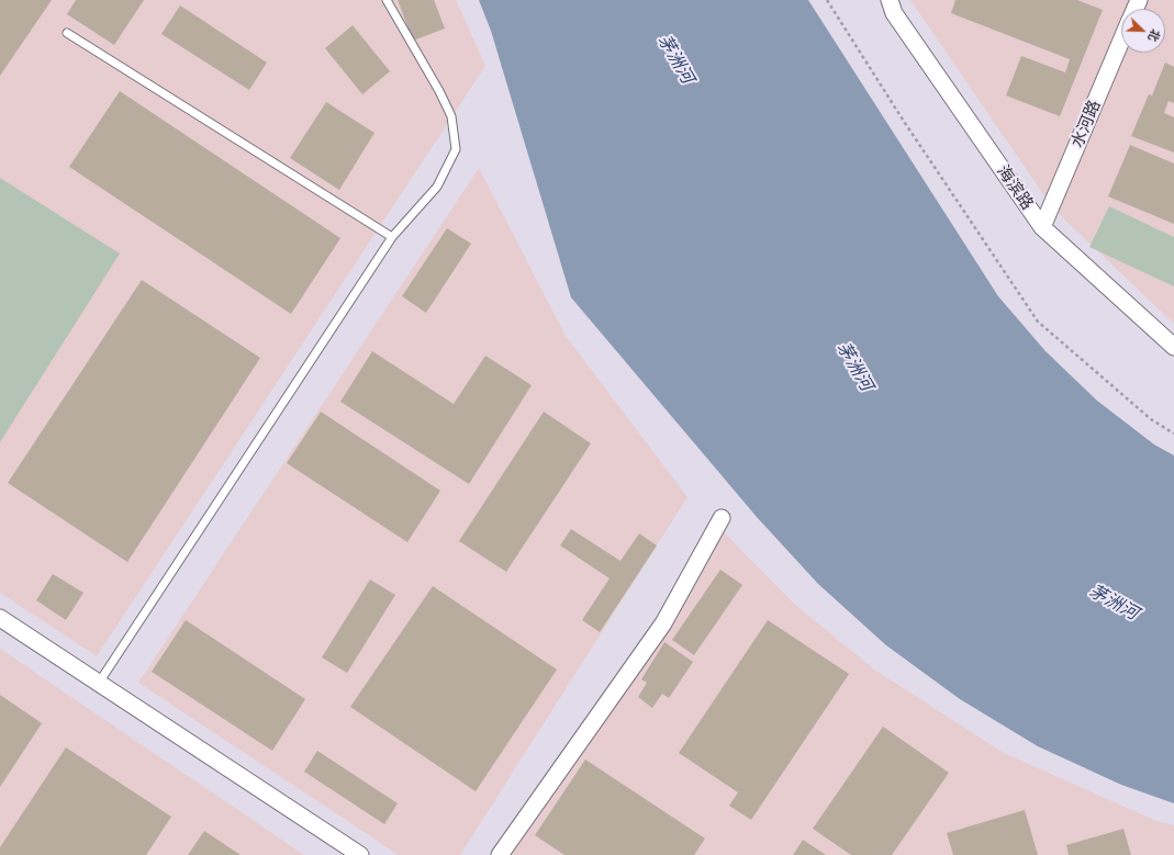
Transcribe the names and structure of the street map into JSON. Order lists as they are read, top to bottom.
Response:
{
  "streets": {
    "street": ["水河路", "海滨路"]
  },
  "crossings": [
    ["水河路", "海滨路"]
  ],
  "water": ["茅洲河"],
  "north": "bottom right"
}
